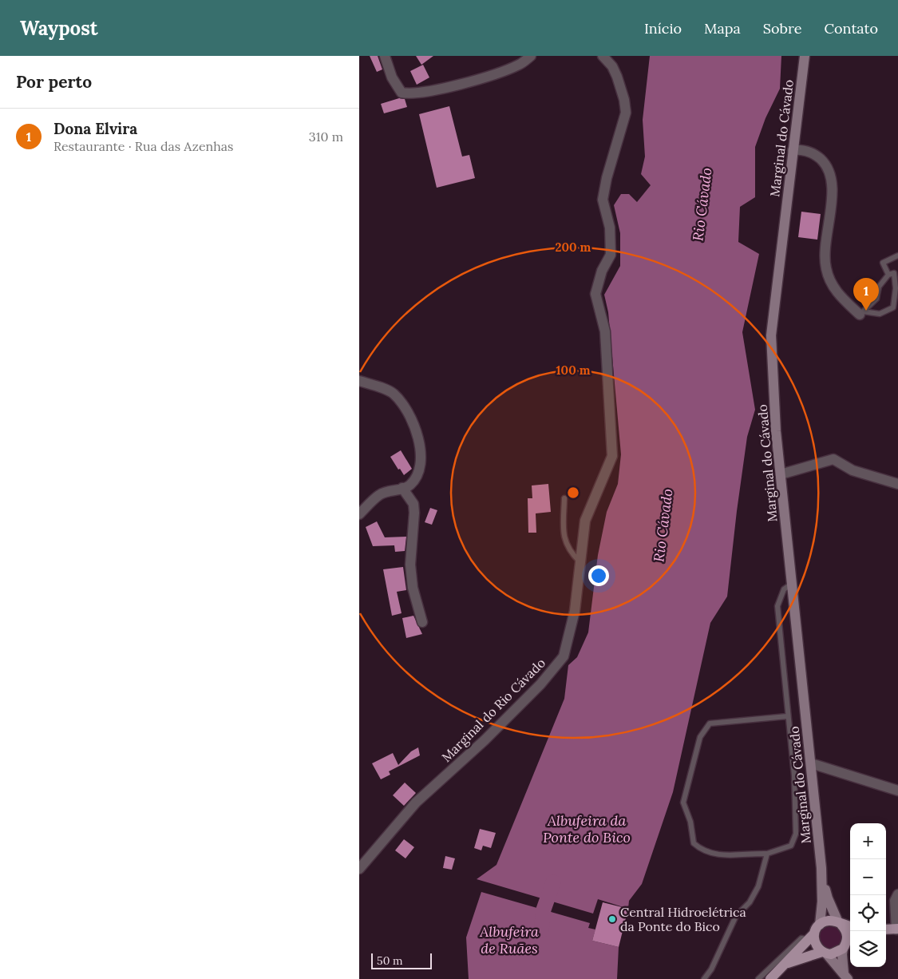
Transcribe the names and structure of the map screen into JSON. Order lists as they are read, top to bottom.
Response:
{
  "streets": {
    "street": ["Marginal do Cávado", "Marginal do Rio Cávado"]
  },
  "water": ["Rio Cávado", "Albufeira da Ponte do Bico", "Albufeira de Ruães"],
  "places": ["Central Hidroelétrica da Ponte do Bico"],
  "scale_bar": "50 m",
  "page": {
    "header": "Waypost",
    "nav": [
      "Início",
      "Mapa",
      "Sobre",
      "Contato"
    ],
    "heading": "Por perto",
    "list": [
      {
        "mark": "1",
        "name": "Dona Elvira",
        "note": "Restaurante · Rua das Azenhas",
        "value": "310 m"
      }
    ],
    "pins": "1",
    "map_buttons": ["+", "−"],
    "scale": "50 m"
  },
  "rings": ["200 m", "100 m"]
}
